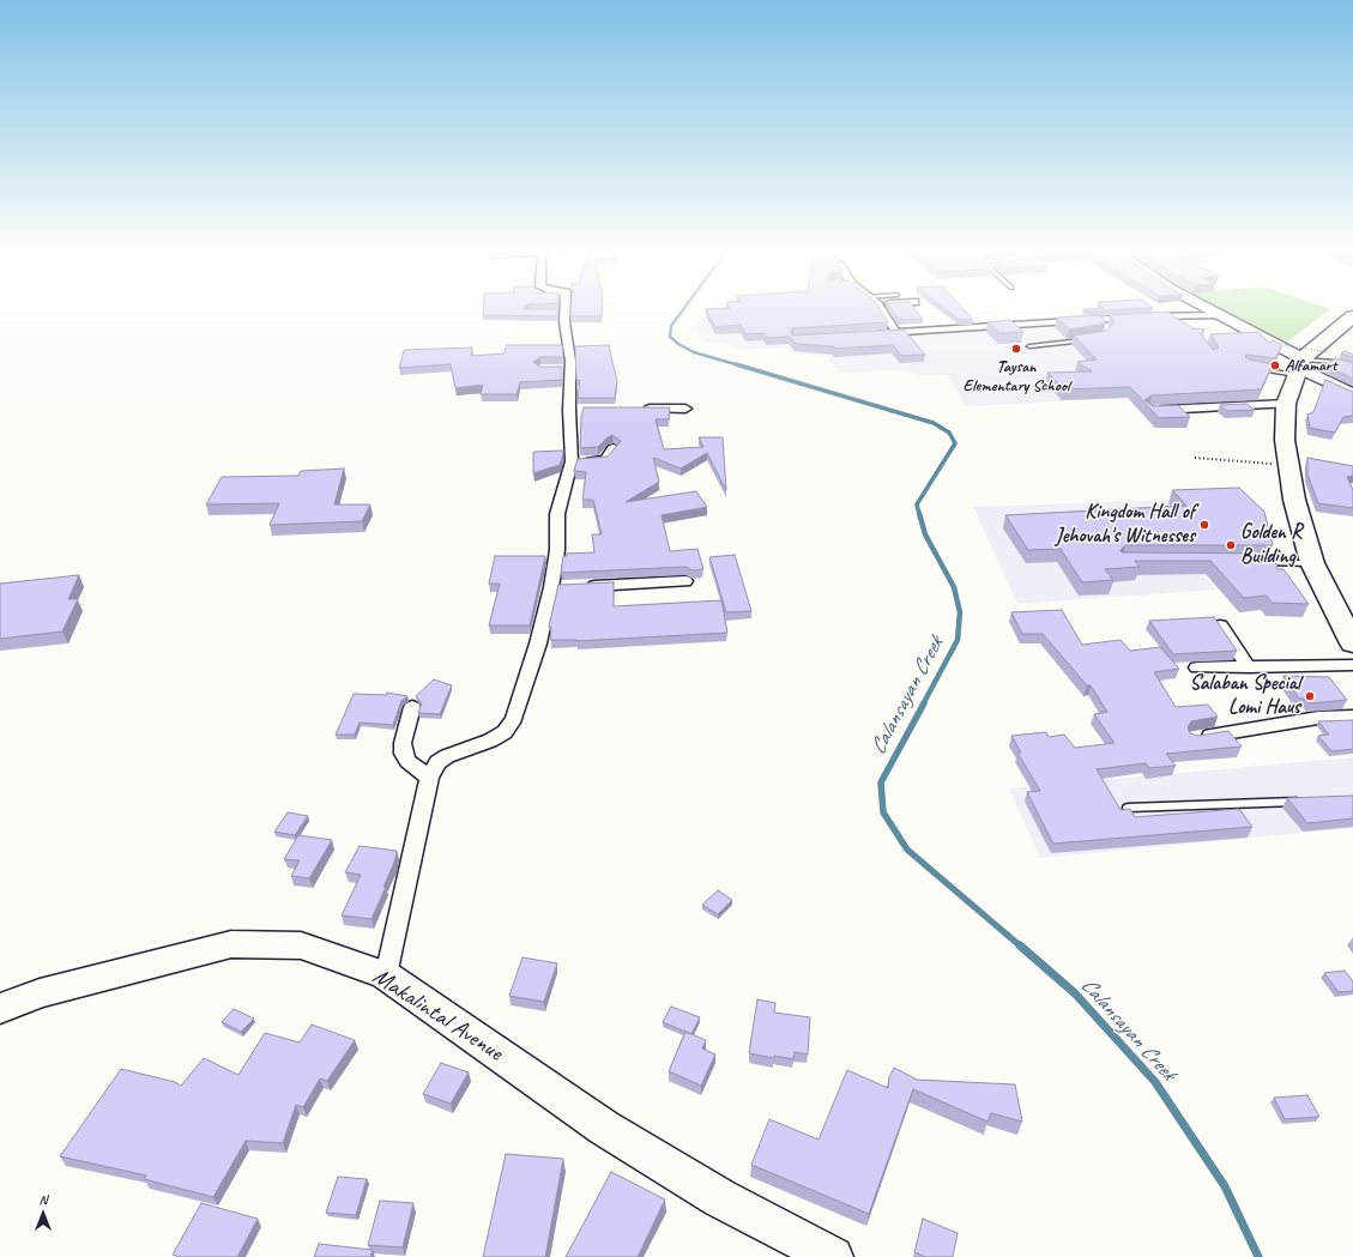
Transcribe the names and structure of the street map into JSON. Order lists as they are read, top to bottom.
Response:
{
  "streets": {
    "street": ["Makalintal Avenue"]
  },
  "water": ["Calansayan Creek"],
  "places": [
    "Taysan Elementary School",
    "Alfamart",
    "Kingdom Hall of Jehovah's Witnesses",
    "Golden R Building",
    "Salaban Special Lomi Haus"
  ],
  "north": "top"
}
